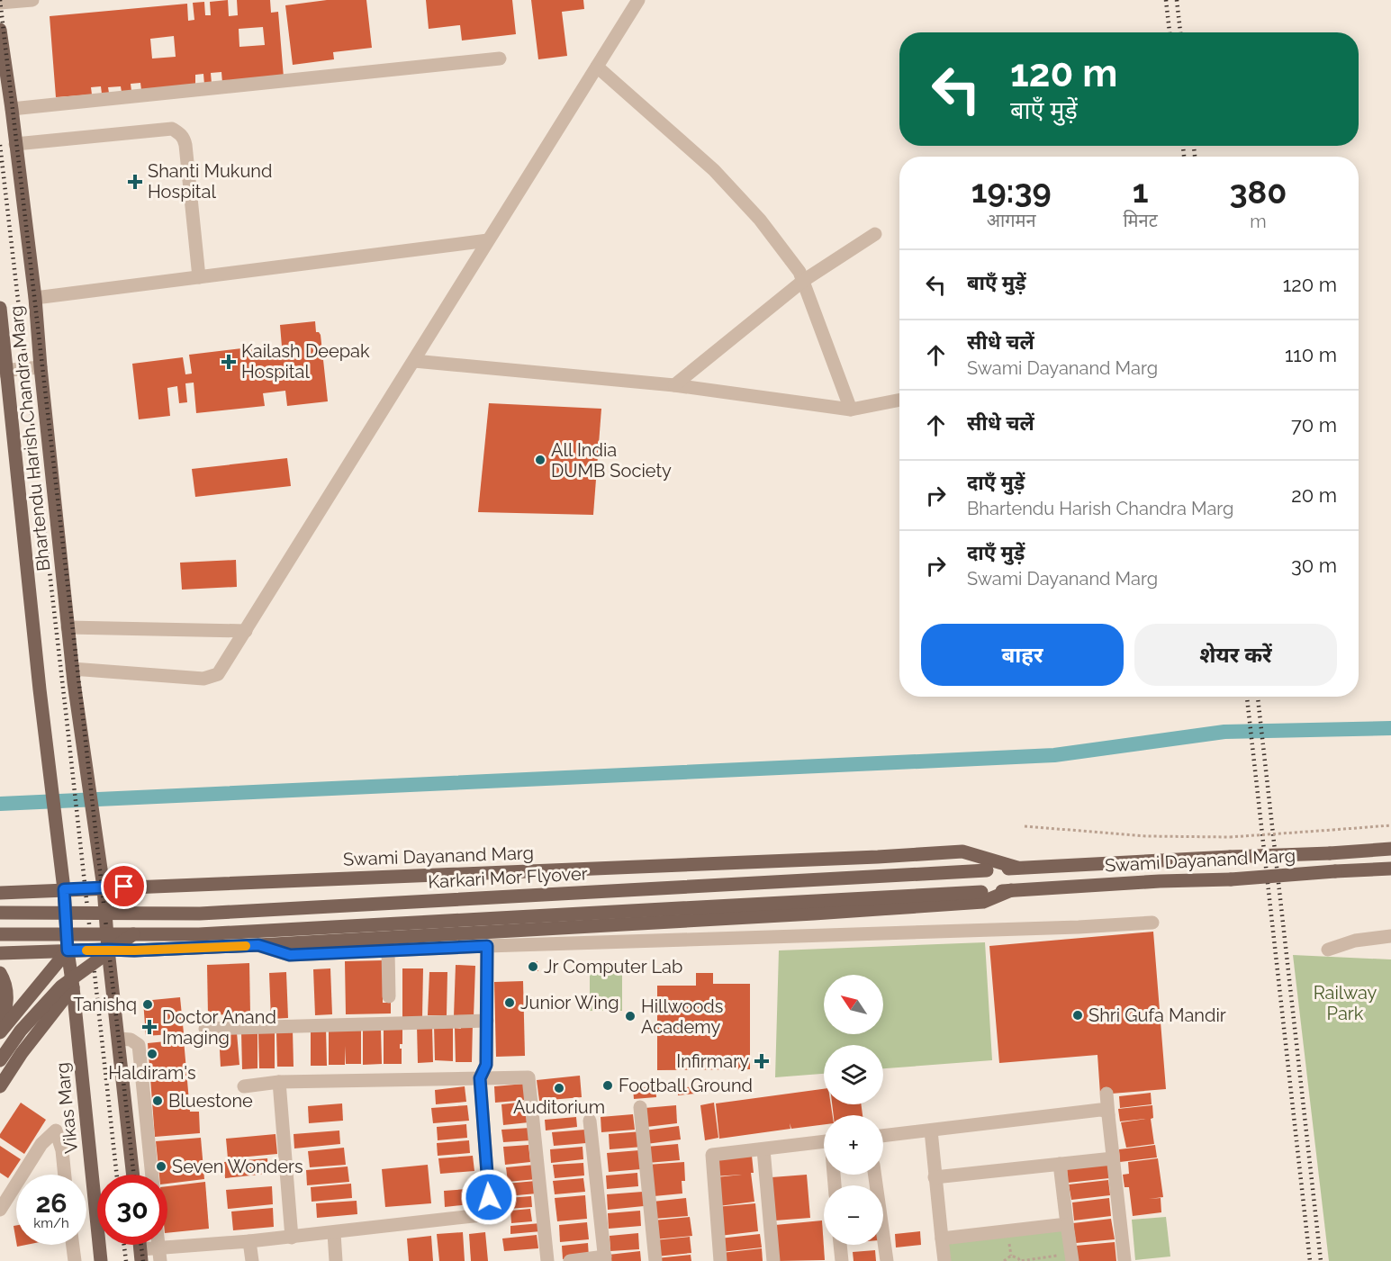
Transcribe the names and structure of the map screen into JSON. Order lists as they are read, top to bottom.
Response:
{
  "streets": {
    "main road": [
      "Bhartendu Harish Chandra Marg",
      "Swami Dayanand Marg",
      "Karkari Mor Flyover",
      "Vikas Marg"
    ]
  },
  "crossings": [
    ["Bhartendu Harish Chandra Marg", "Swami Dayanand Marg"],
    ["Swami Dayanand Marg", "Karkari Mor Flyover"]
  ],
  "parks": ["Railway Park"],
  "places": {
    "health": [
      "Shanti Mukund Hospital",
      "Kailash Deepak Hospital",
      "Doctor Anand Imaging",
      "Infirmary"
    ],
    "other": [
      "All India DUMB Society",
      "Jr Computer Lab",
      "Junior Wing",
      "Tanishq",
      "Shri Gufa Mandir",
      "Hillwoods Academy",
      "Haldiram's",
      "Football Ground",
      "Auditorium",
      "Bluestone",
      "Seven Wonders"
    ]
  },
  "north": "top left",
  "page": {
    "turn": ["120 m", "बाएँ मुड़ें"],
    "eta": [
      "19:39",
      "आगमन",
      "1",
      "मिनट",
      "380",
      "m"
    ],
    "list": [
      {
        "name": "बाएँ मुड़ें",
        "value": "120 m"
      },
      {
        "name": "सीधे चलें",
        "note": "Swami Dayanand Marg",
        "value": "110 m"
      },
      {
        "name": "सीधे चलें",
        "value": "70 m"
      },
      {
        "name": "दाएँ मुड़ें",
        "note": "Bhartendu Harish Chandra Marg",
        "value": "20 m"
      },
      {
        "name": "दाएँ मुड़ें",
        "note": "Swami Dayanand Marg",
        "value": "30 m"
      }
    ],
    "buttons": ["बाहर", "शेयर करें"],
    "map_buttons": ["+", "−"],
    "speed": "26 km/h",
    "limit": "30"
  }
}
